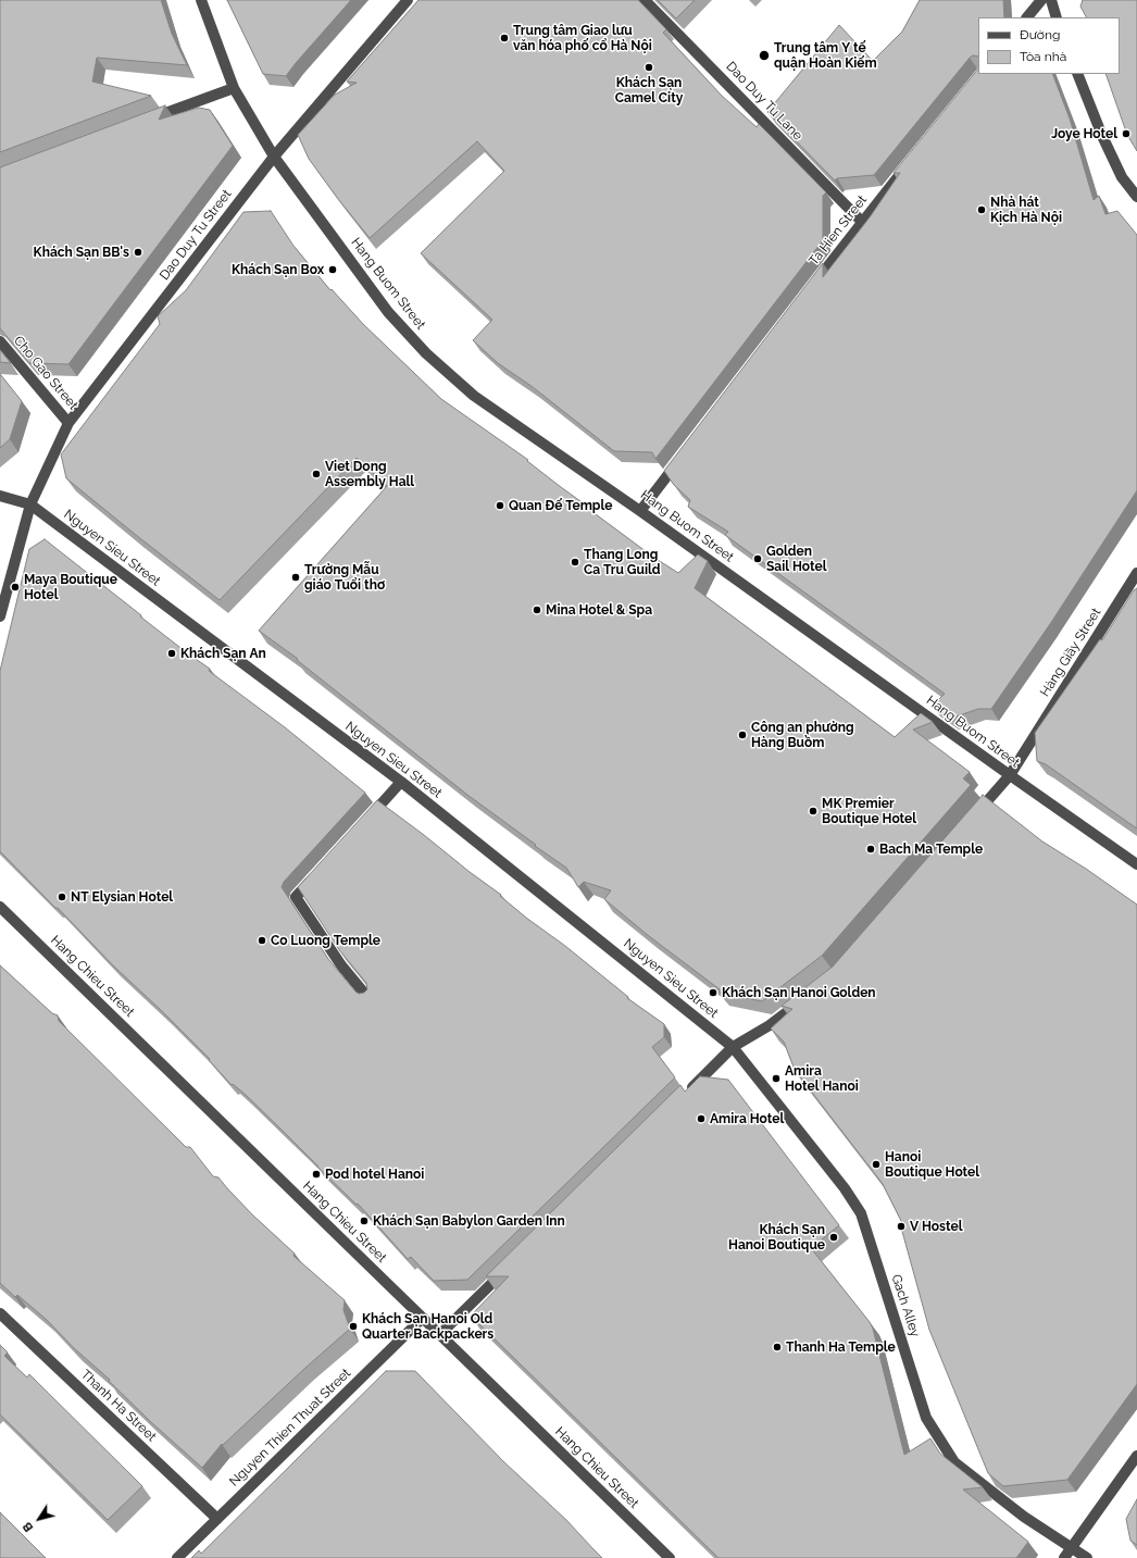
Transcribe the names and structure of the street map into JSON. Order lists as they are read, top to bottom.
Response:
{
  "streets": {
    "street": [
      "Dao Duy Tu Lane",
      "Ta Hien Street",
      "Dao Duy Tu Street",
      "Hang Buom Street",
      "Cho Gao Street",
      "Nguyen Sieu Street",
      "Hàng Giầy Street",
      "Hang Chieu Street",
      "Gach Alley",
      "Thanh Ha Street",
      "Nguyen Thien Thuat Street"
    ]
  },
  "crossings": [
    ["Dao Duy Tu Lane", "Ta Hien Street"],
    ["Dao Duy Tu Street", "Hang Buom Street"],
    ["Dao Duy Tu Street", "Cho Gao Street"],
    ["Dao Duy Tu Street", "Nguyen Sieu Street"],
    ["Hang Buom Street", "Hàng Giầy Street"],
    ["Nguyen Sieu Street", "Gach Alley"],
    ["Hang Chieu Street", "Nguyen Thien Thuat Street"],
    ["Thanh Ha Street", "Nguyen Thien Thuat Street"]
  ],
  "places": [
    "Trung tâm Giao lưu văn hóa phố cổ Hà Nội",
    "Trung tâm Y tế quận Hoàn Kiếm",
    "Khách Sạn Camel City",
    "Joye Hotel",
    "Nhà hát Kịch Hà Nội",
    "Khách Sạn BB's",
    "Khách Sạn Box",
    "Viet Dong Assembly Hall",
    "Quan Đế Temple",
    "Golden Sail Hotel",
    "Thang Long Ca Tru Guild",
    "Trường Mẫu giáo Tuổi thơ",
    "Maya Boutique Hotel",
    "Mina Hotel & Spa",
    "Khách Sạn An",
    "Công an phường Hàng Buồm",
    "MK Premier Boutique Hotel",
    "Bach Ma Temple",
    "NT Elysian Hotel",
    "Co Luong Temple",
    "Khách Sạn Hanoi Golden",
    "Amira Hotel Hanoi",
    "Amira Hotel",
    "Hanoi Boutique Hotel",
    "Pod hotel Hanoi",
    "Khách Sạn Babylon Garden Inn",
    "V Hostel",
    "Khách Sạn Hanoi Boutique",
    "Khách Sạn Hanoi Old Quarter Backpackers",
    "Thanh Ha Temple"
  ],
  "legend": ["Đường", "Tòa nhà"],
  "north": "bottom left"
}
